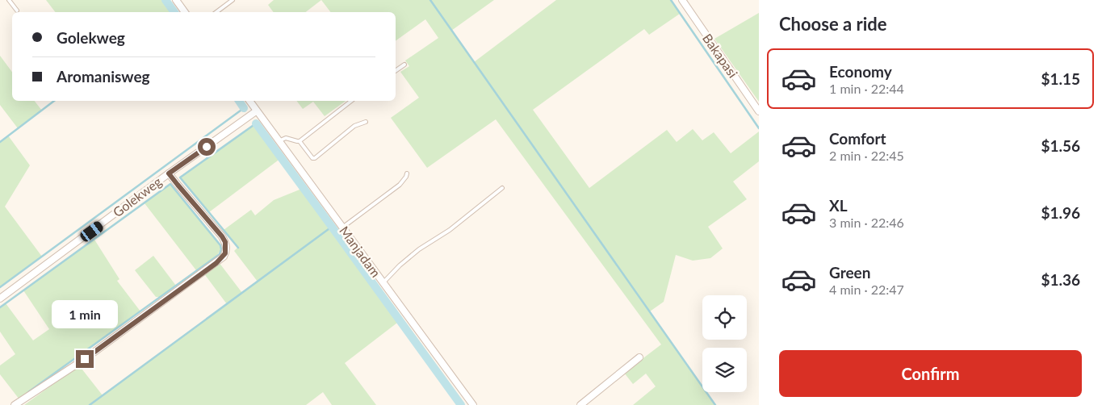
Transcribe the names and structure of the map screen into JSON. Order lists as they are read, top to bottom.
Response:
{
  "streets": {
    "street": ["Bakapasi", "Golekweg", "Manjadam"]
  },
  "crossings": [
    ["Golekweg", "Manjadam"]
  ],
  "page": {
    "heading": "Choose a ride",
    "banner": ["Golekweg", "Aromanisweg"],
    "list": [
      {
        "name": "Economy",
        "note": "1 min · 22:44",
        "value": "$1.15"
      },
      {
        "name": "Comfort",
        "note": "2 min · 22:45",
        "value": "$1.56"
      },
      {
        "name": "XL",
        "note": "3 min · 22:46",
        "value": "$1.96"
      },
      {
        "name": "Green",
        "note": "4 min · 22:47",
        "value": "$1.36"
      }
    ],
    "bubble": "1 min",
    "buttons": "Confirm"
  }
}
